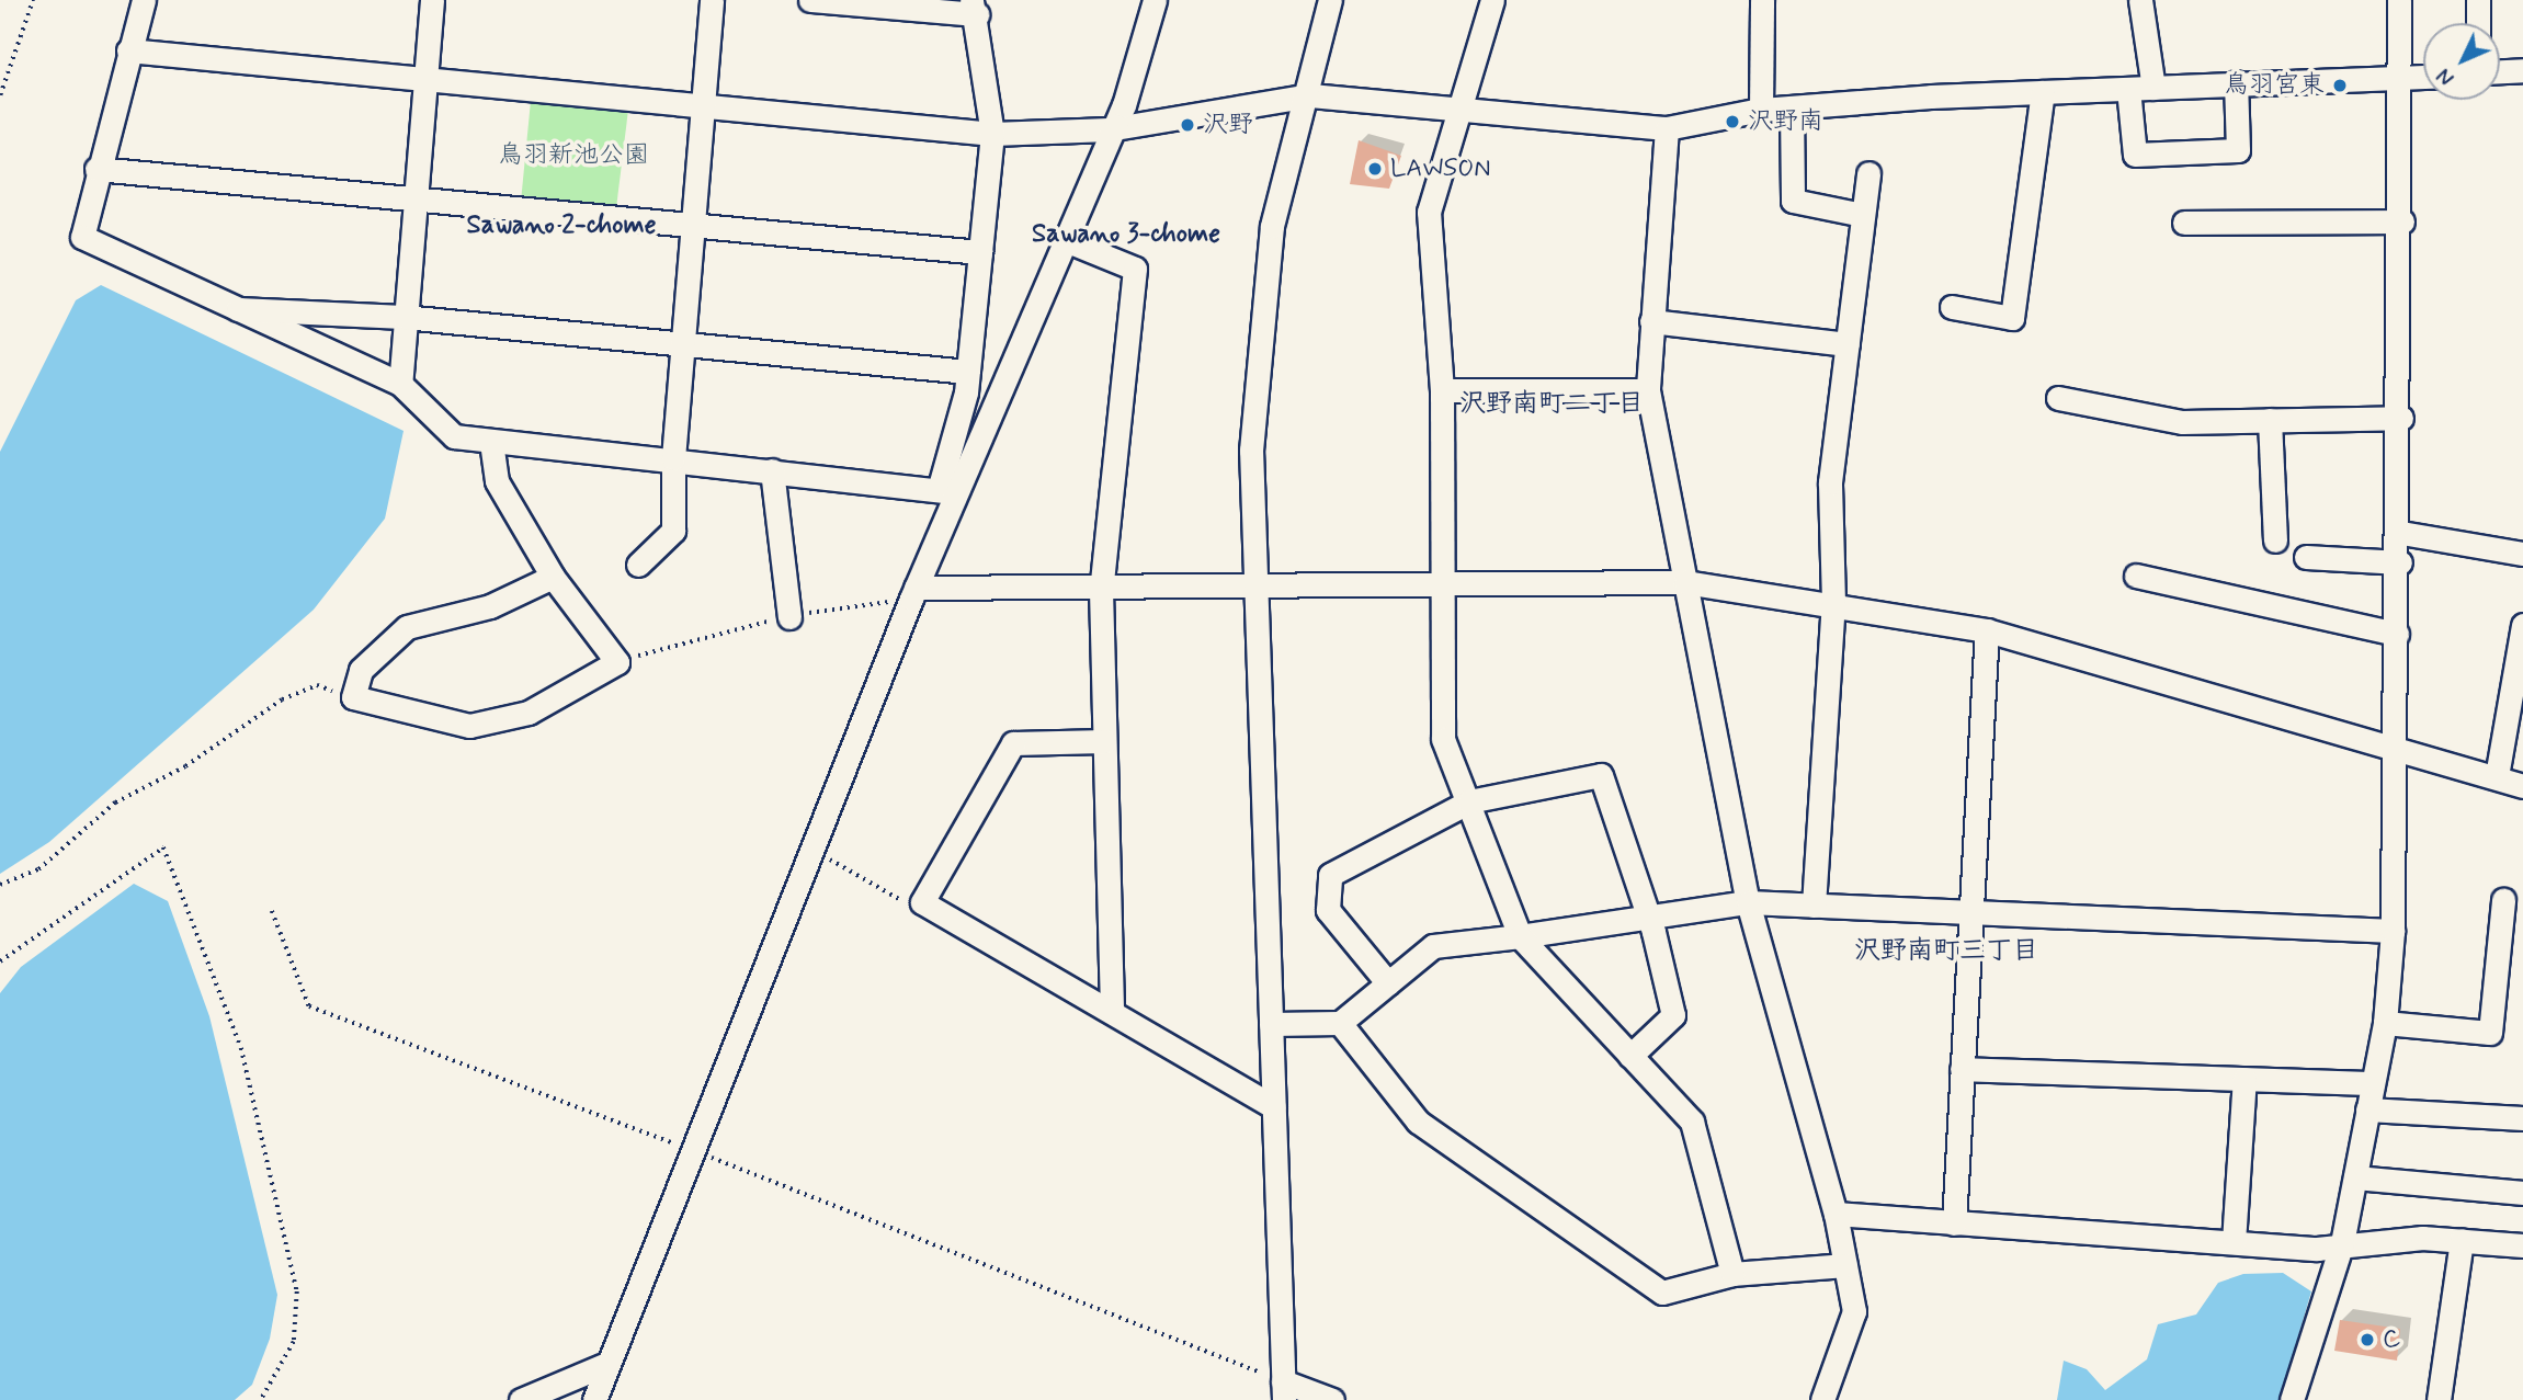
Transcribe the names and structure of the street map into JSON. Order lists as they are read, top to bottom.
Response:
{
  "districts": [
    "Sawano 2-chome",
    "Sawano 3-chome",
    "沢野南町二丁目",
    "沢野南町三丁目"
  ],
  "parks": ["鳥羽新池公園"],
  "places": [
    "鳥羽宮東",
    "沢野南",
    "沢野",
    "LAWSON",
    "C"
  ],
  "north": "bottom left"
}
